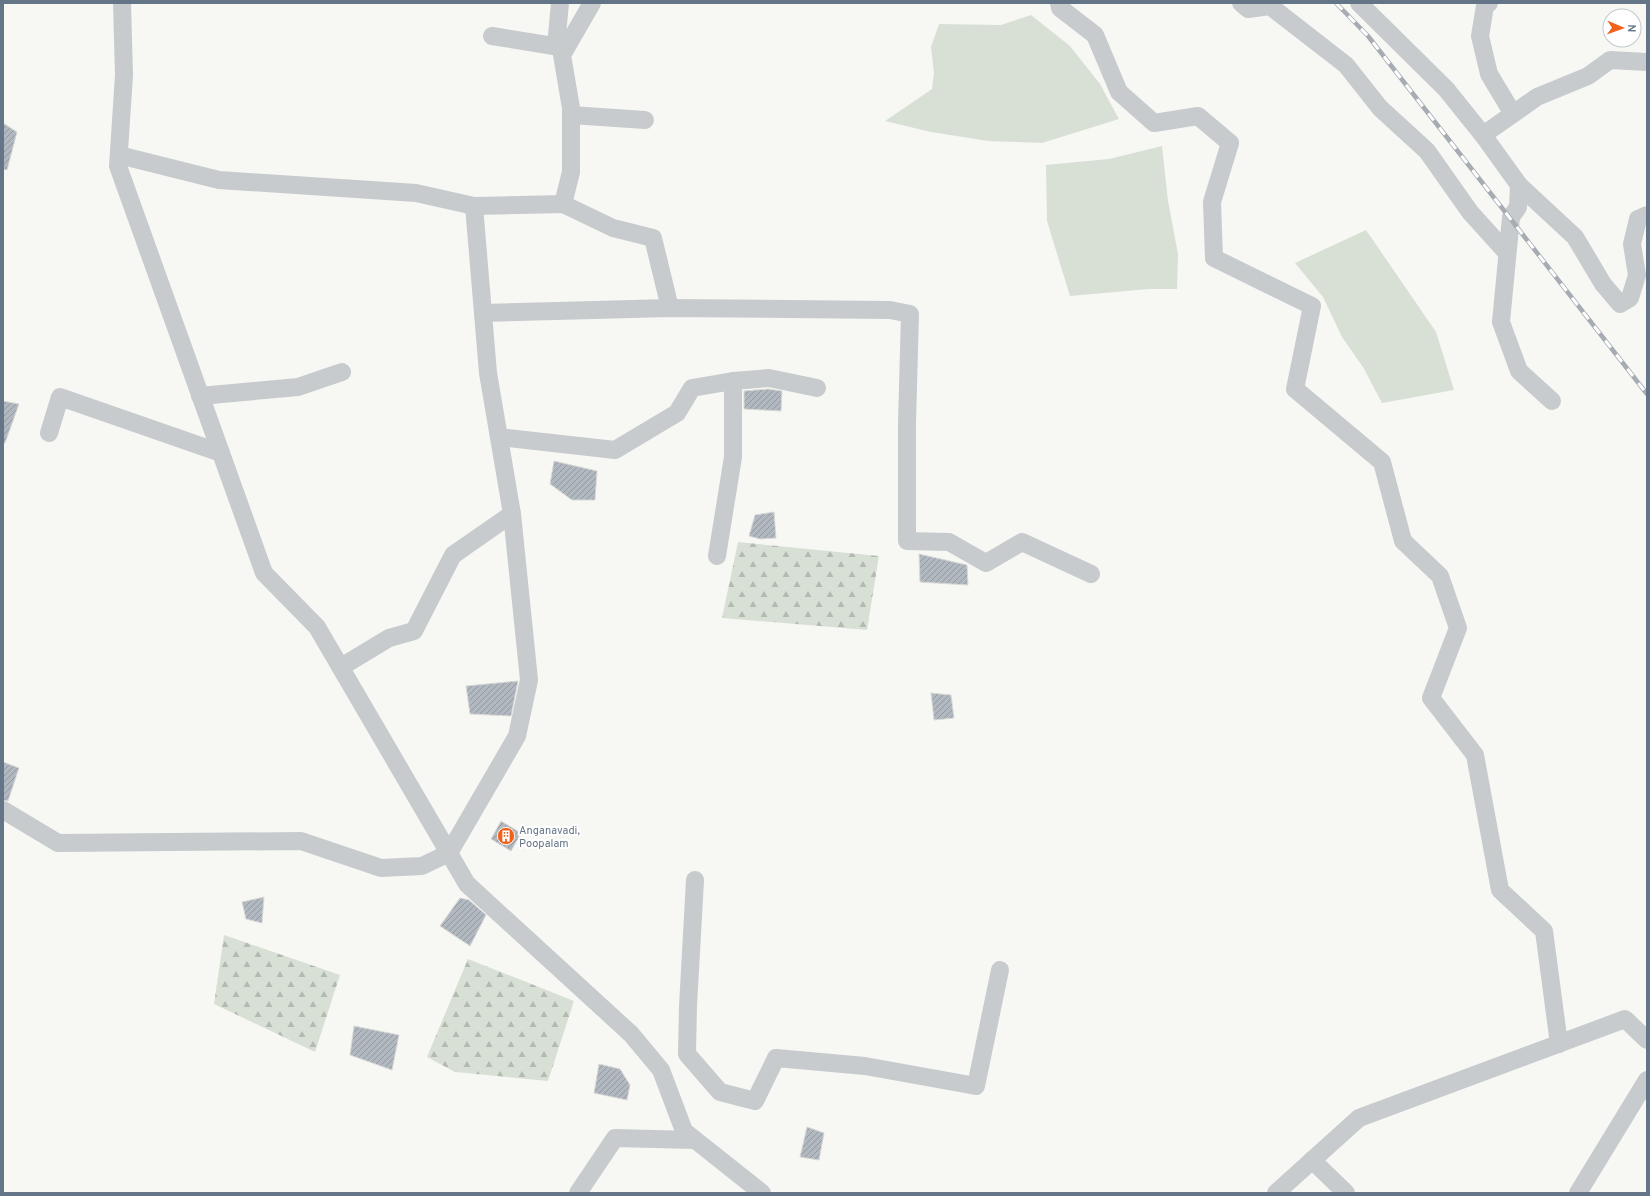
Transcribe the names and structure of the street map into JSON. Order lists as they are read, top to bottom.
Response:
{
  "places": {
    "building": ["Anganavadi, Poopalam"]
  },
  "north": "right"
}
